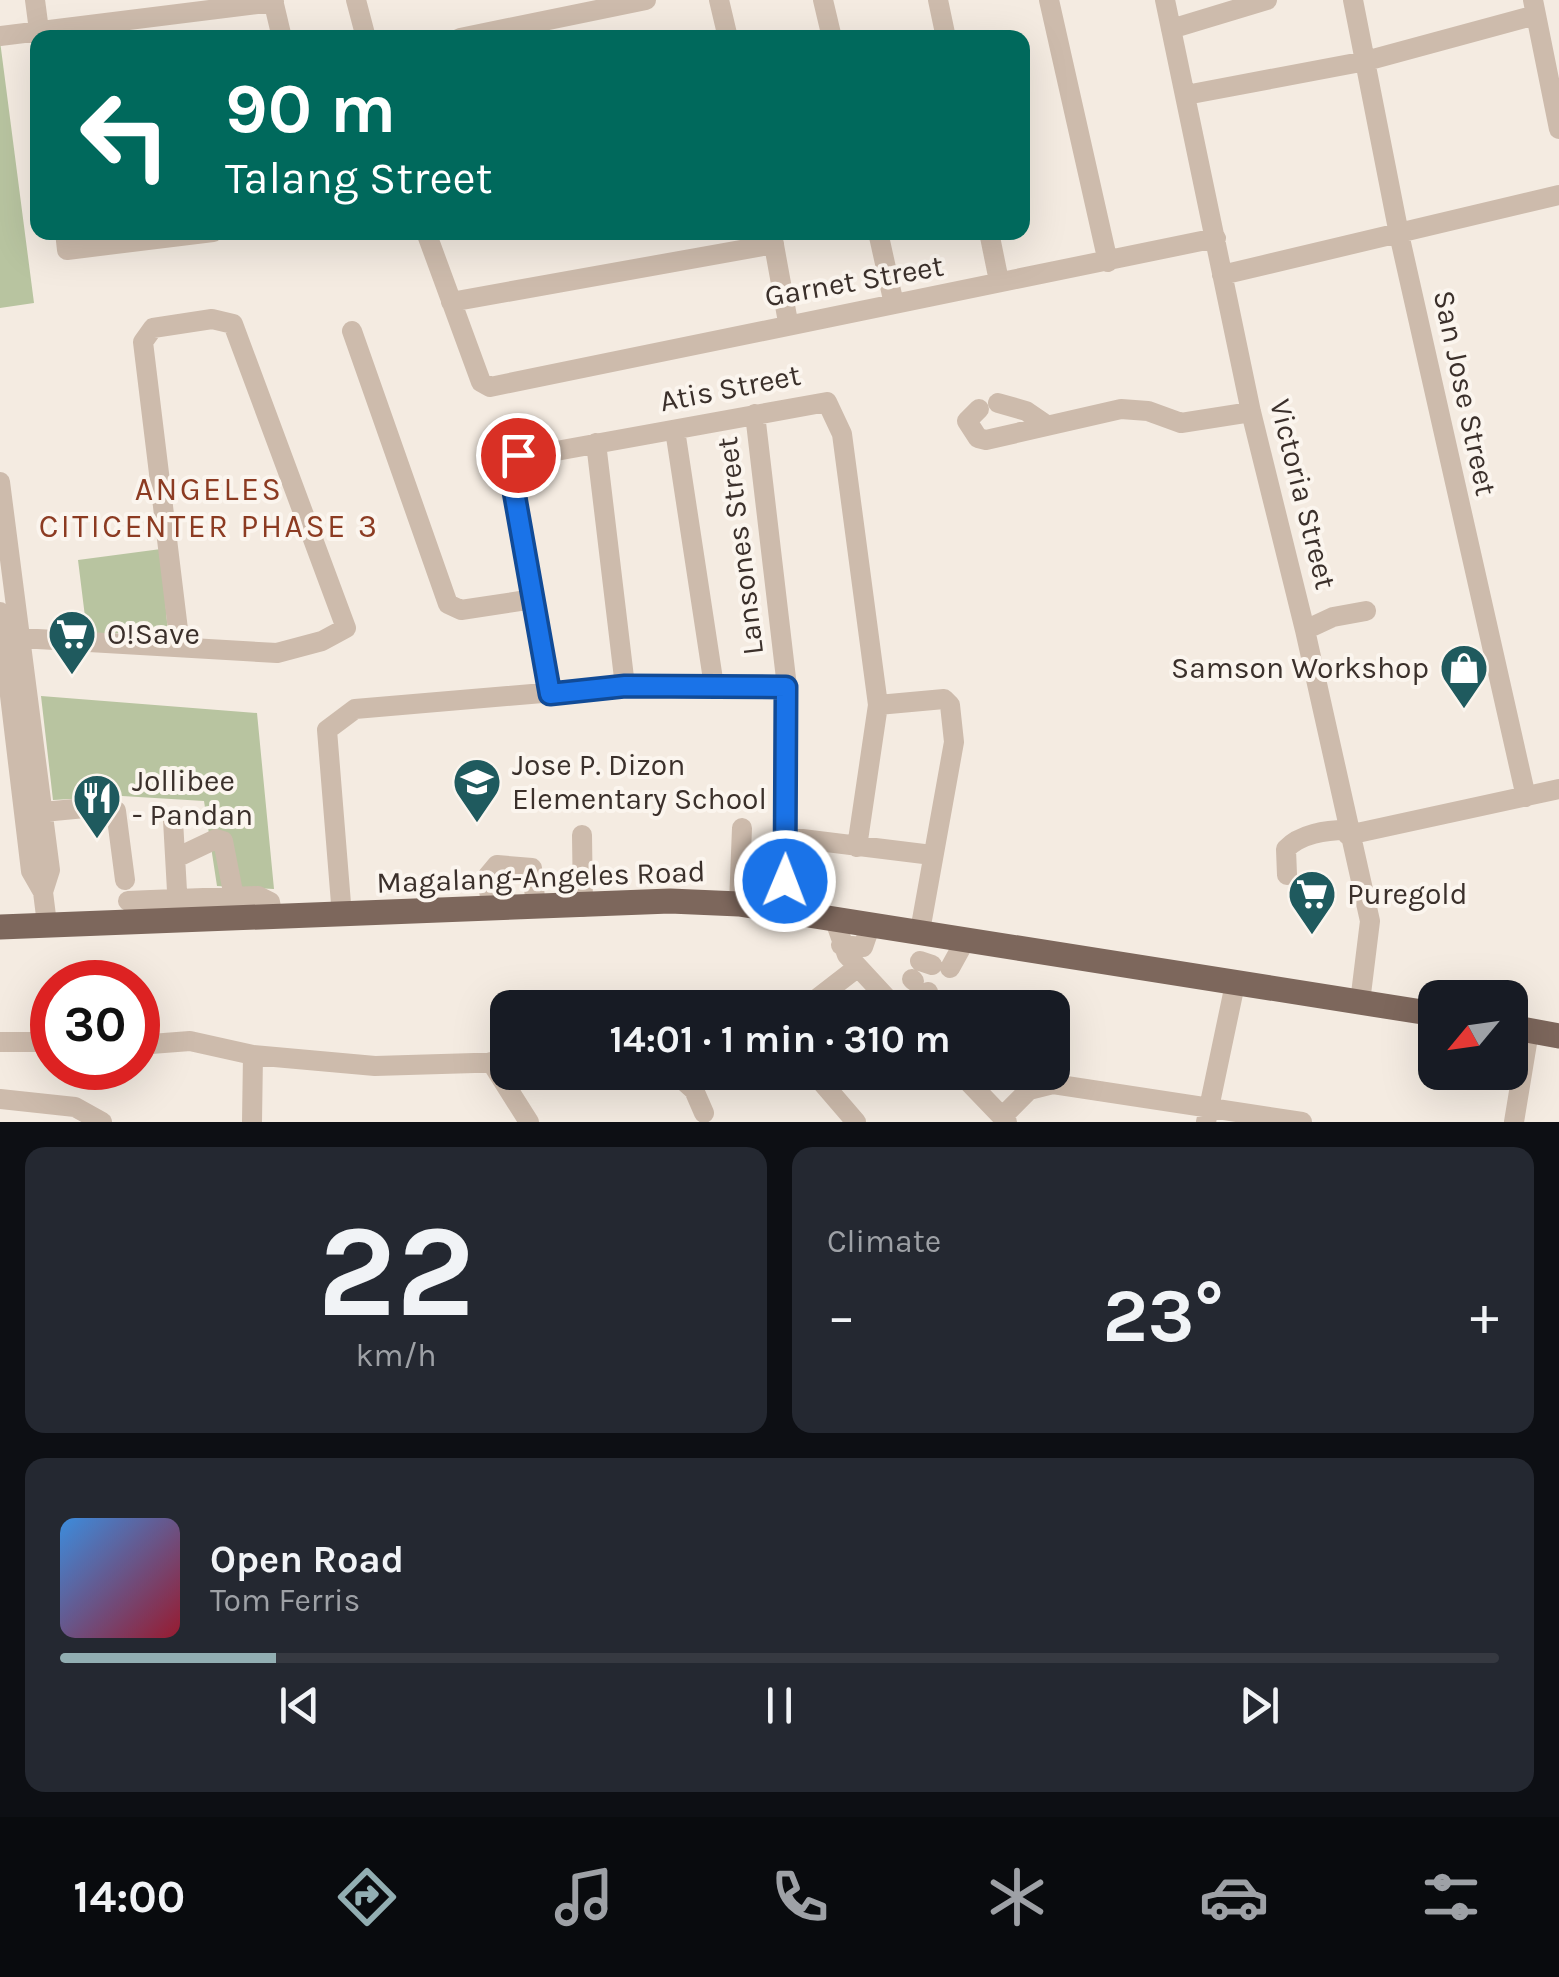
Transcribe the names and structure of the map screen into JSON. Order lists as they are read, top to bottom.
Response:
{
  "streets": {
    "main road": ["Magalang-Angeles Road"],
    "street": [
      "Garnet Street",
      "Atis Street",
      "San Jose Street",
      "Victoria Street",
      "Lansones Street"
    ]
  },
  "crossings": [
    ["Garnet Street", "Victoria Street"],
    ["Atis Street", "Lansones Street"],
    ["Victoria Street", "Magalang-Angeles Road"],
    ["Lansones Street", "Magalang-Angeles Road"]
  ],
  "districts": ["ANGELES CITICENTER PHASE 3"],
  "places": {
    "supermarket": ["O!Save", "Puregold"],
    "shop": ["Samson Workshop"],
    "school or university": ["Jose P. Dizon Elementary School"],
    "restaurant": ["Jollibee - Pandan"]
  },
  "north": "bottom left",
  "page": {
    "turn": ["90 m", "Talang Street"],
    "limit": "30",
    "trip": "14:01 · 1 min · 310 m",
    "tile": [
      ["22", "km/h"],
      "Climate"
    ],
    "heat": ["−", "23°", "+"],
    "song": ["Open Road", "Tom Ferris"],
    "tabs": "14:00"
  }
}
